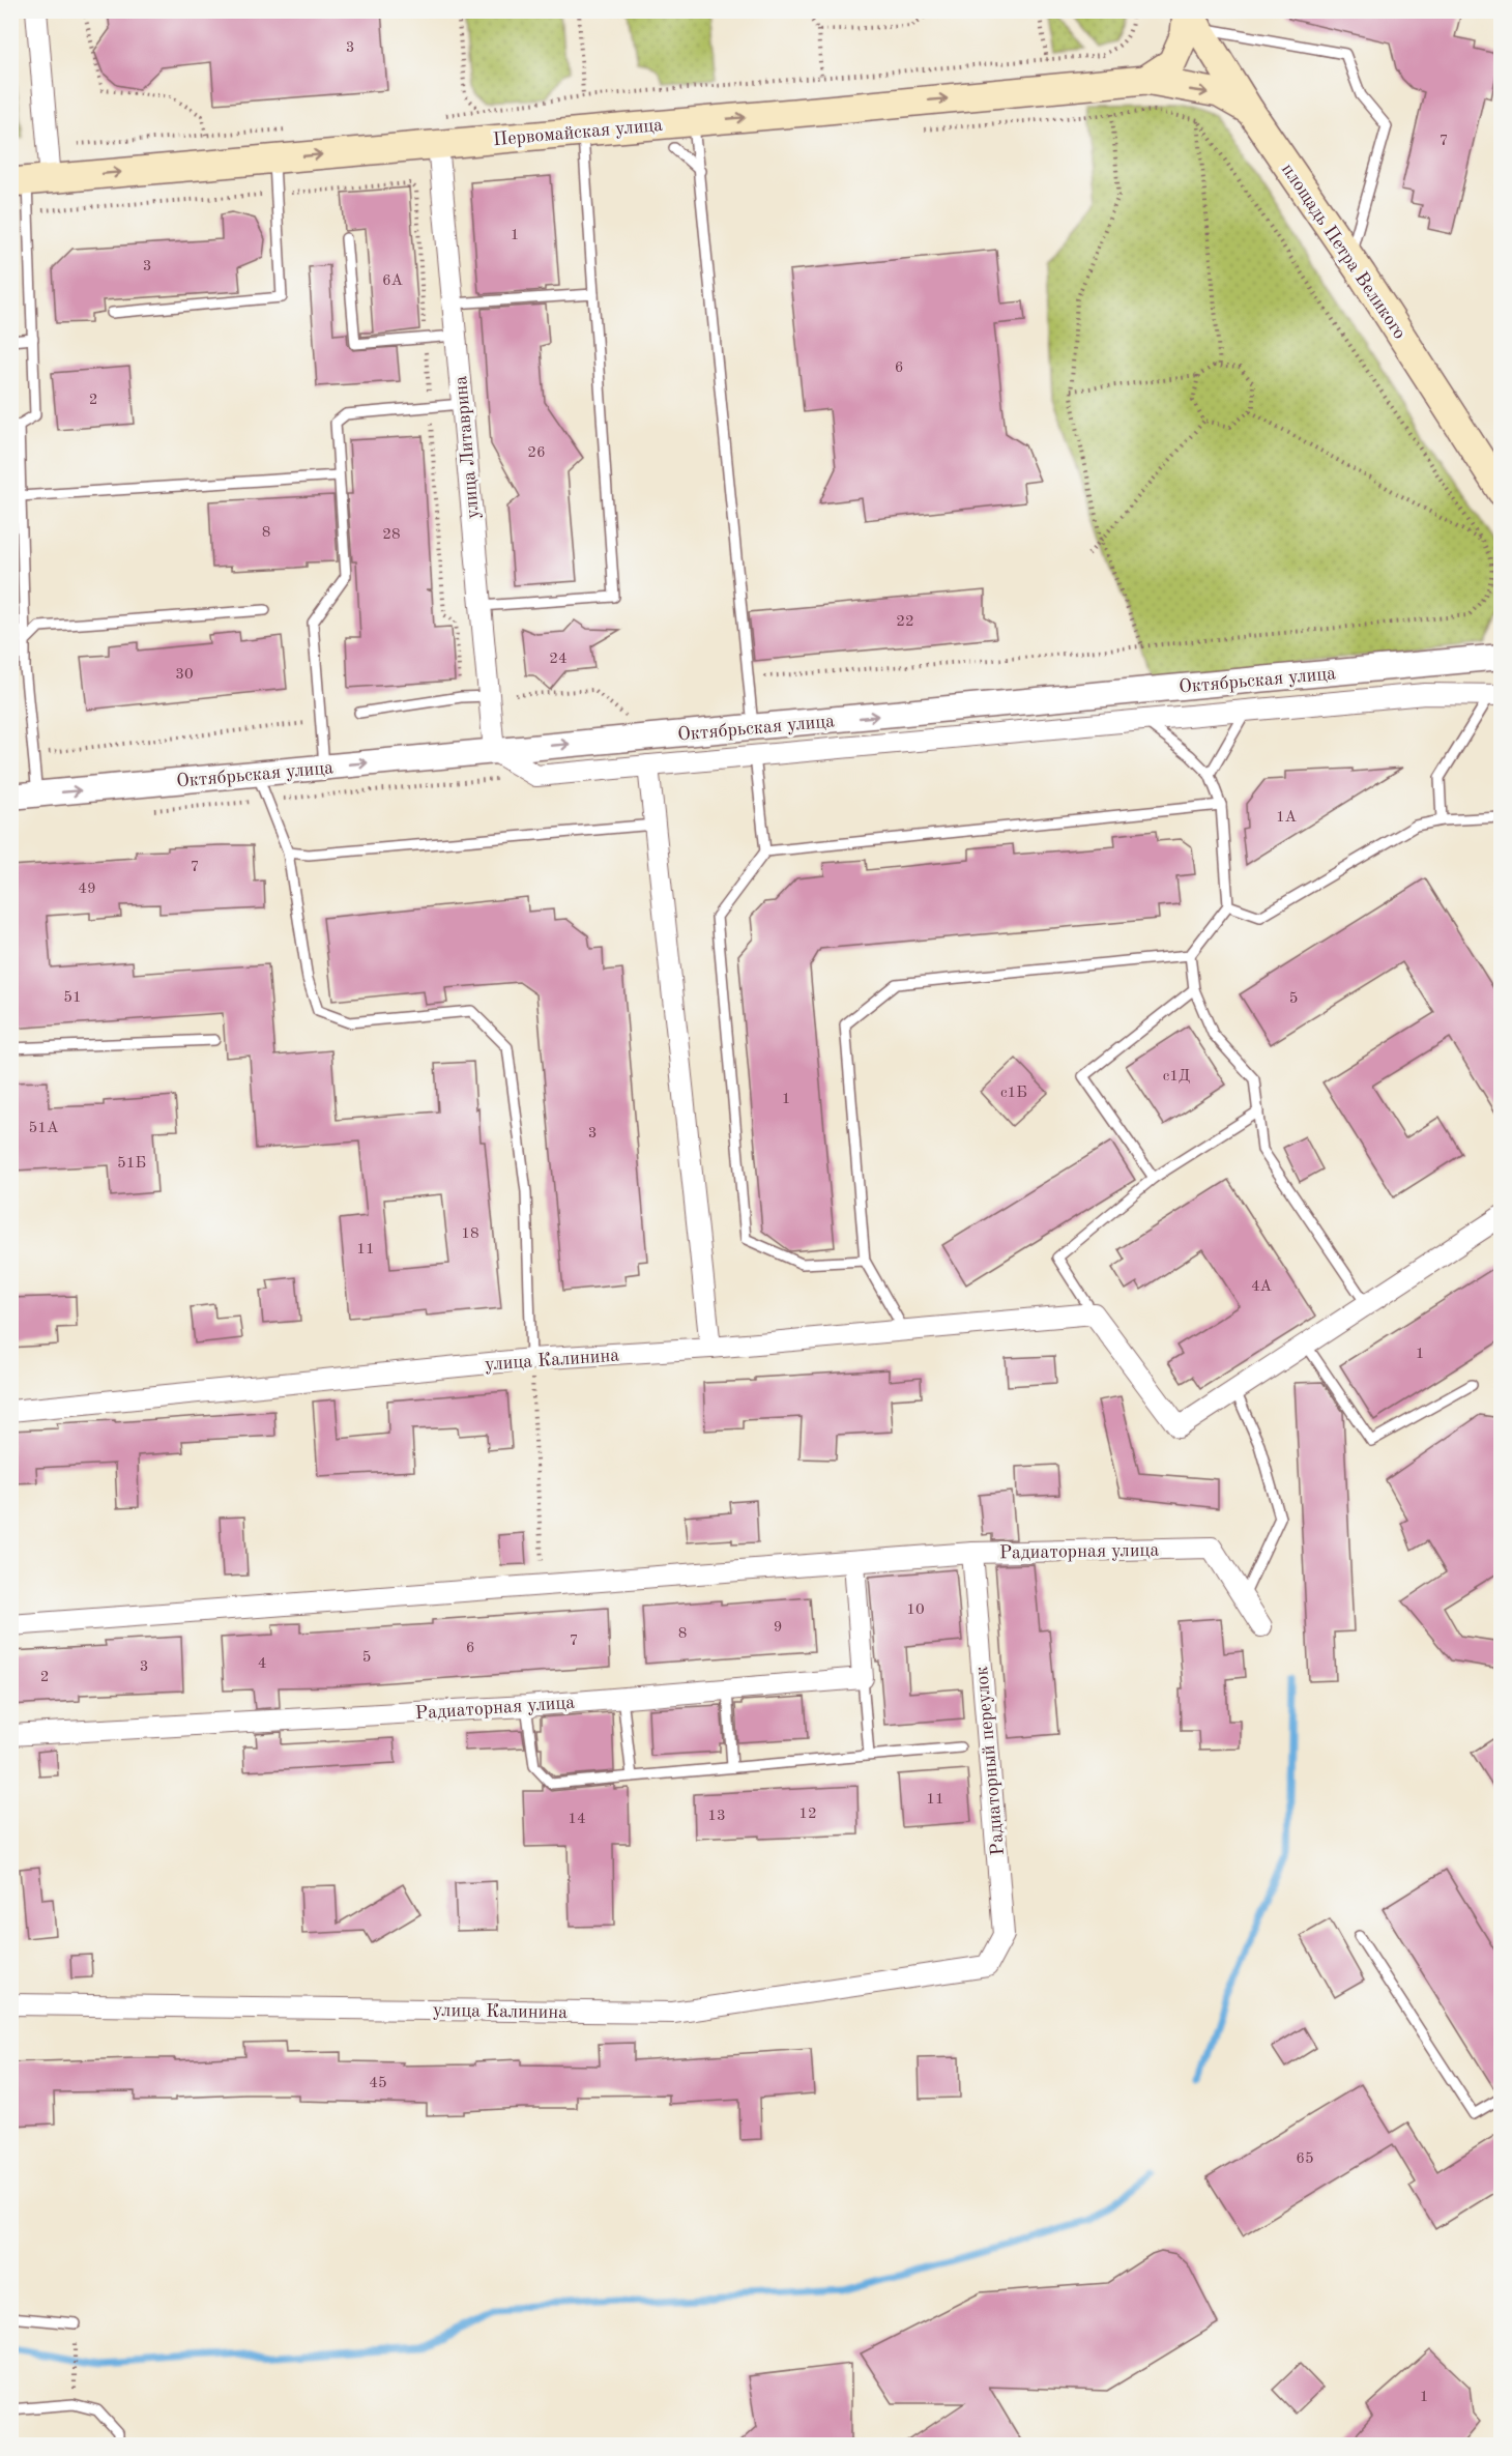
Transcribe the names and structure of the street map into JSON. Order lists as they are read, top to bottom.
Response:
{
  "streets": {
    "main road": ["Первомайская улица", "площадь Петра Великого"],
    "street": [
      "улица Литаврина",
      "Октябрьская улица",
      "улица Калинина",
      "Радиаторная улица",
      "Радиаторный переулок"
    ]
  },
  "crossings": [
    ["Первомайская улица", "улица Литаврина"],
    ["улица Литаврина", "Октябрьская улица"],
    ["улица Калинина", "Радиаторный переулок"],
    ["Радиаторная улица", "Радиаторный переулок"]
  ],
  "one_way": ["Первомайская улица"],
  "house_numbers": [
    "3",
    "7",
    "1",
    "3",
    "6А",
    "6",
    "2",
    "26",
    "8",
    "28",
    "22",
    "24",
    "30",
    "1А",
    "7",
    "49",
    "51",
    "5",
    "с1Д",
    "с1Б",
    "1",
    "51А",
    "3",
    "51Б",
    "18",
    "11",
    "4А",
    "1",
    "10",
    "9",
    "8",
    "7",
    "6",
    "5",
    "4",
    "3",
    "2",
    "11",
    "12",
    "13",
    "14",
    "45",
    "65",
    "1"
  ]
}
